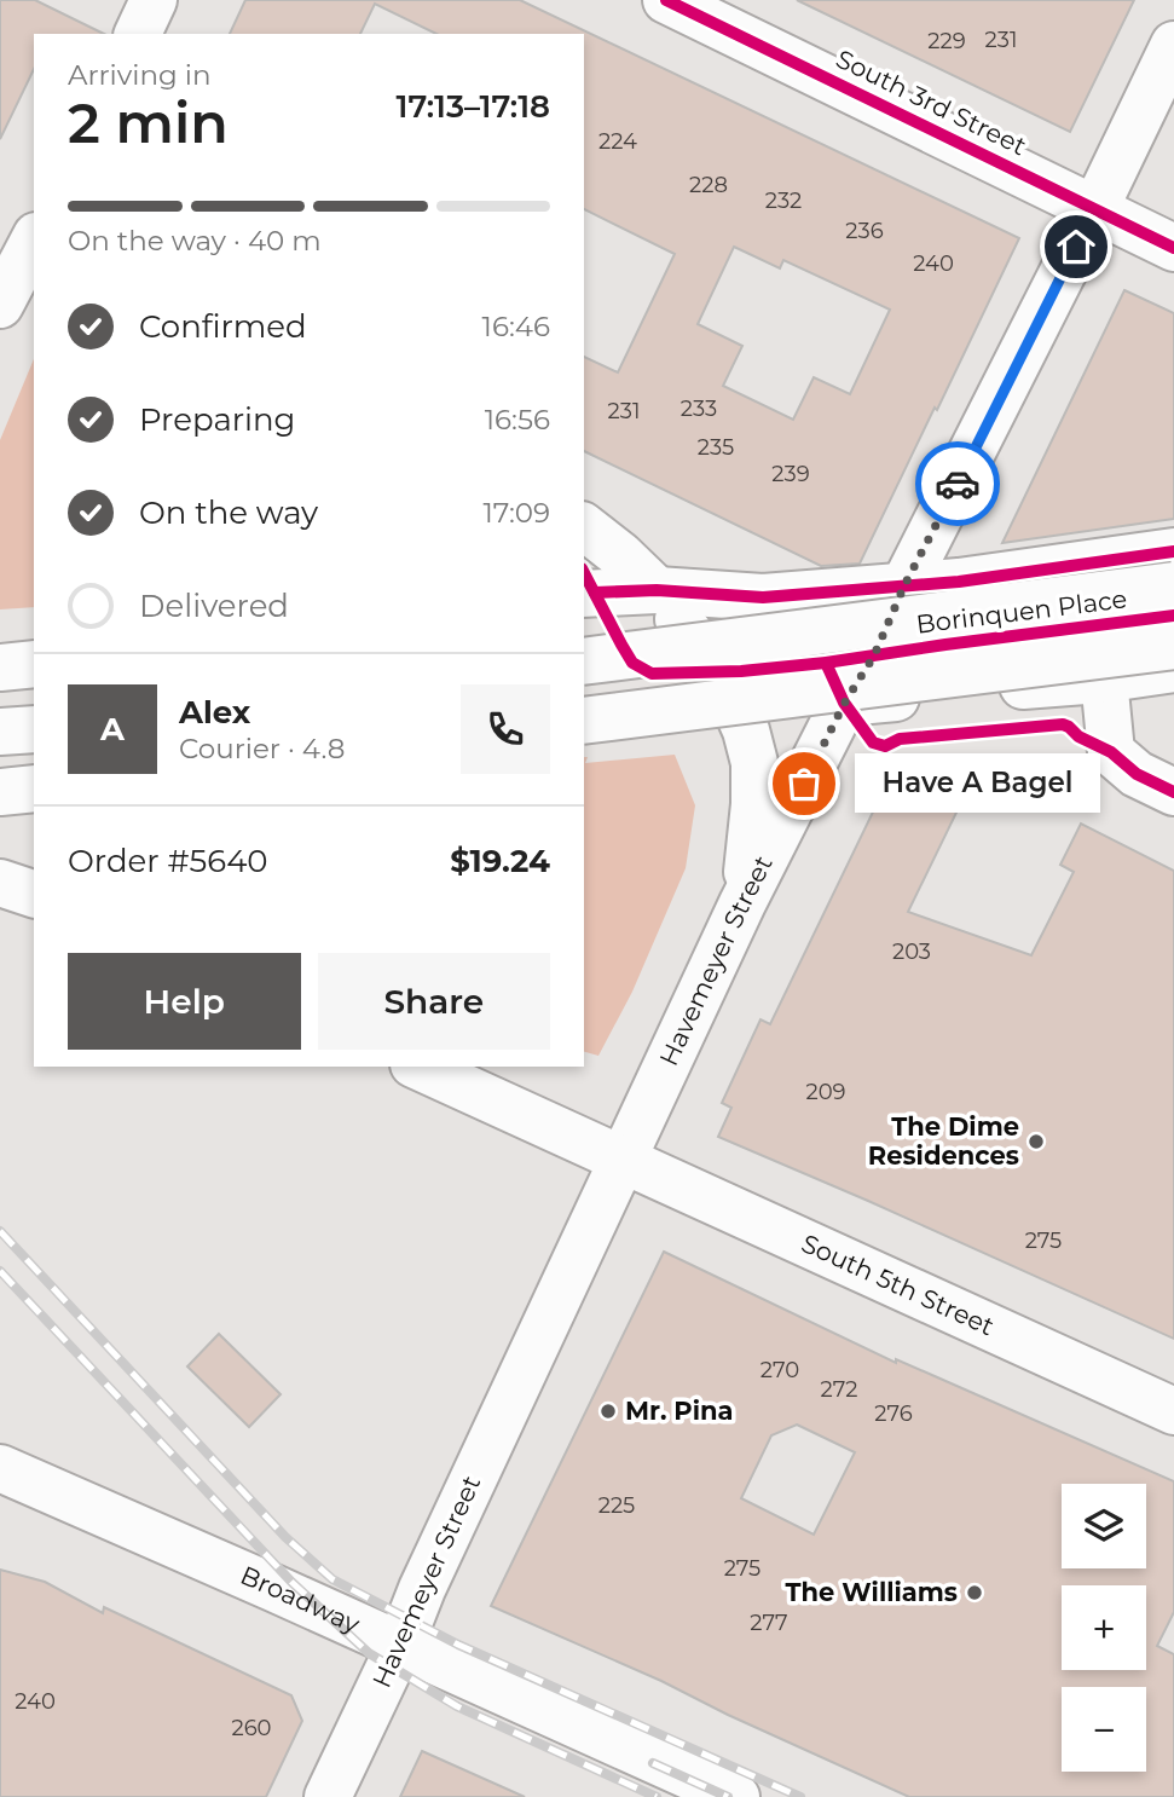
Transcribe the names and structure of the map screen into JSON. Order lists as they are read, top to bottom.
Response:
{
  "streets": {
    "main road": [
      "South 3rd Street",
      "Borinquen Place",
      "Havemeyer Street",
      "South 5th Street",
      "Broadway"
    ]
  },
  "crossings": [
    ["South 3rd Street", "Havemeyer Street"],
    ["Borinquen Place", "Havemeyer Street"],
    ["Havemeyer Street", "South 5th Street"],
    ["Havemeyer Street", "Broadway"]
  ],
  "places": [
    "Have A Bagel",
    "The Dime Residences",
    "Mr. Pina",
    "The Williams"
  ],
  "house_numbers": [
    "231",
    "229",
    "224",
    "228",
    "232",
    "236",
    "240",
    "233",
    "231",
    "235",
    "239",
    "203",
    "209",
    "275",
    "270",
    "272",
    "276",
    "225",
    "275",
    "277",
    "240",
    "260"
  ],
  "page": {
    "heading": ["2 min", "Arriving in", "17:13–17:18"],
    "panel": [
      "Alex",
      "Courier · 4.8",
      "Order #5640",
      "$19.24"
    ],
    "bar": "On the way · 40 m",
    "list": [
      ["Confirmed", "16:46"],
      ["Preparing", "16:56"],
      ["On the way", "17:09"],
      "Delivered"
    ],
    "round": "A",
    "bubble": "Have A Bagel",
    "buttons": ["Help", "Share"],
    "map_buttons": ["+", "−"]
  }
}
